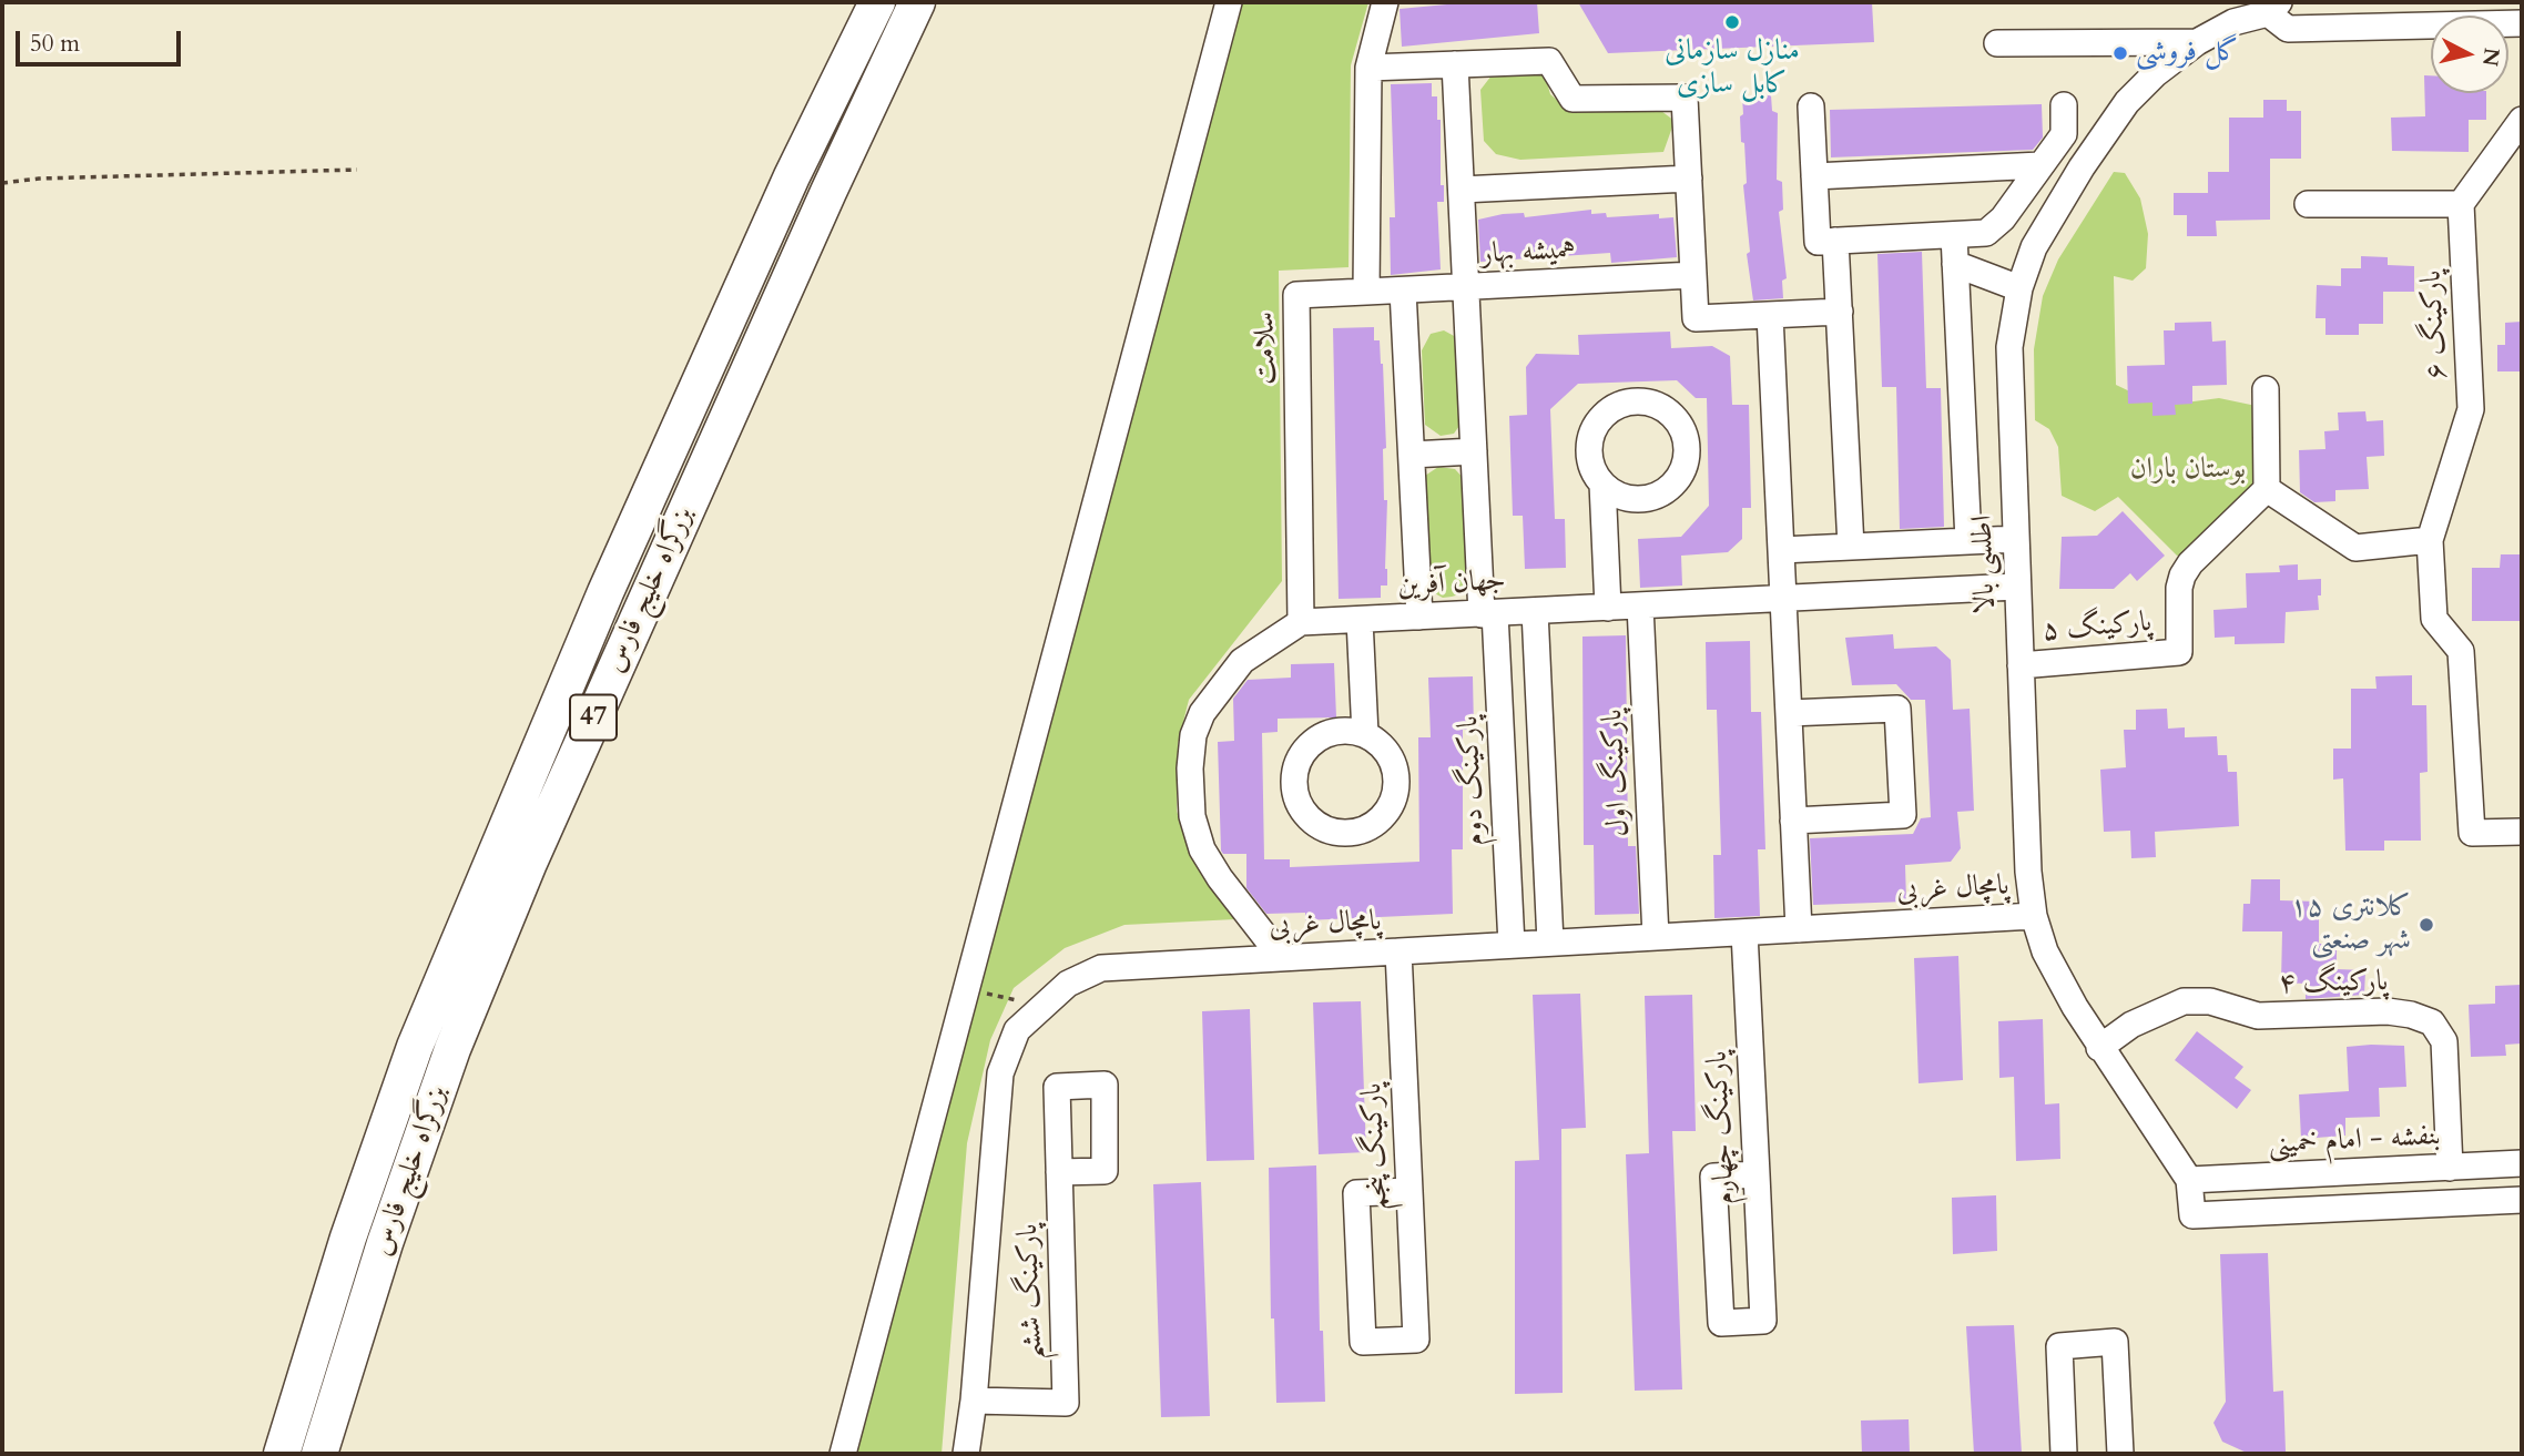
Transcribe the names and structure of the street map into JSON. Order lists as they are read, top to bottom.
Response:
{
  "streets": {
    "highway": ["بزرگراه خلیج فارس", "47"],
    "street": [
      "همیشه بهار",
      "پارکینگ ۶",
      "سلامت",
      "اطلسی بالا",
      "جهان آفرین",
      "پارکینگ ۵",
      "پارکینگ اول",
      "پارکینگ دوم",
      "پامچال غربی",
      "پارکینگ ۴",
      "پارکینگ چهارم",
      "بنفشه - امام خمینی",
      "پارکینگ پنجم",
      "پارکینگ ششم"
    ]
  },
  "crossings": [
    ["همیشه بهار", "سلامت"],
    ["همیشه بهار", "پارکینگ دوم"],
    ["سلامت", "جهان آفرین"],
    ["اطلسی بالا", "جهان آفرین"],
    ["اطلسی بالا", "پارکینگ ۵"],
    ["اطلسی بالا", "پامچال غربی"],
    ["اطلسی بالا", "پارکینگ ۴"],
    ["اطلسی بالا", "بنفشه - امام خمینی"],
    ["جهان آفرین", "پارکینگ اول"],
    ["جهان آفرین", "پارکینگ دوم"],
    ["پارکینگ اول", "پامچال غربی"],
    ["پارکینگ دوم", "پامچال غربی"],
    ["پامچال غربی", "پارکینگ چهارم"],
    ["پامچال غربی", "پارکینگ پنجم"],
    ["پامچال غربی", "پارکینگ ششم"],
    ["پارکینگ ۴", "بنفشه - امام خمینی"]
  ],
  "parks": ["بوستان باران"],
  "places": ["منازل سازمانی کابل سازی", "گل فروشی", "کلانتری ۱۵ شهر صنعتی"],
  "scale_bar": "50 m",
  "north": "right"
}
